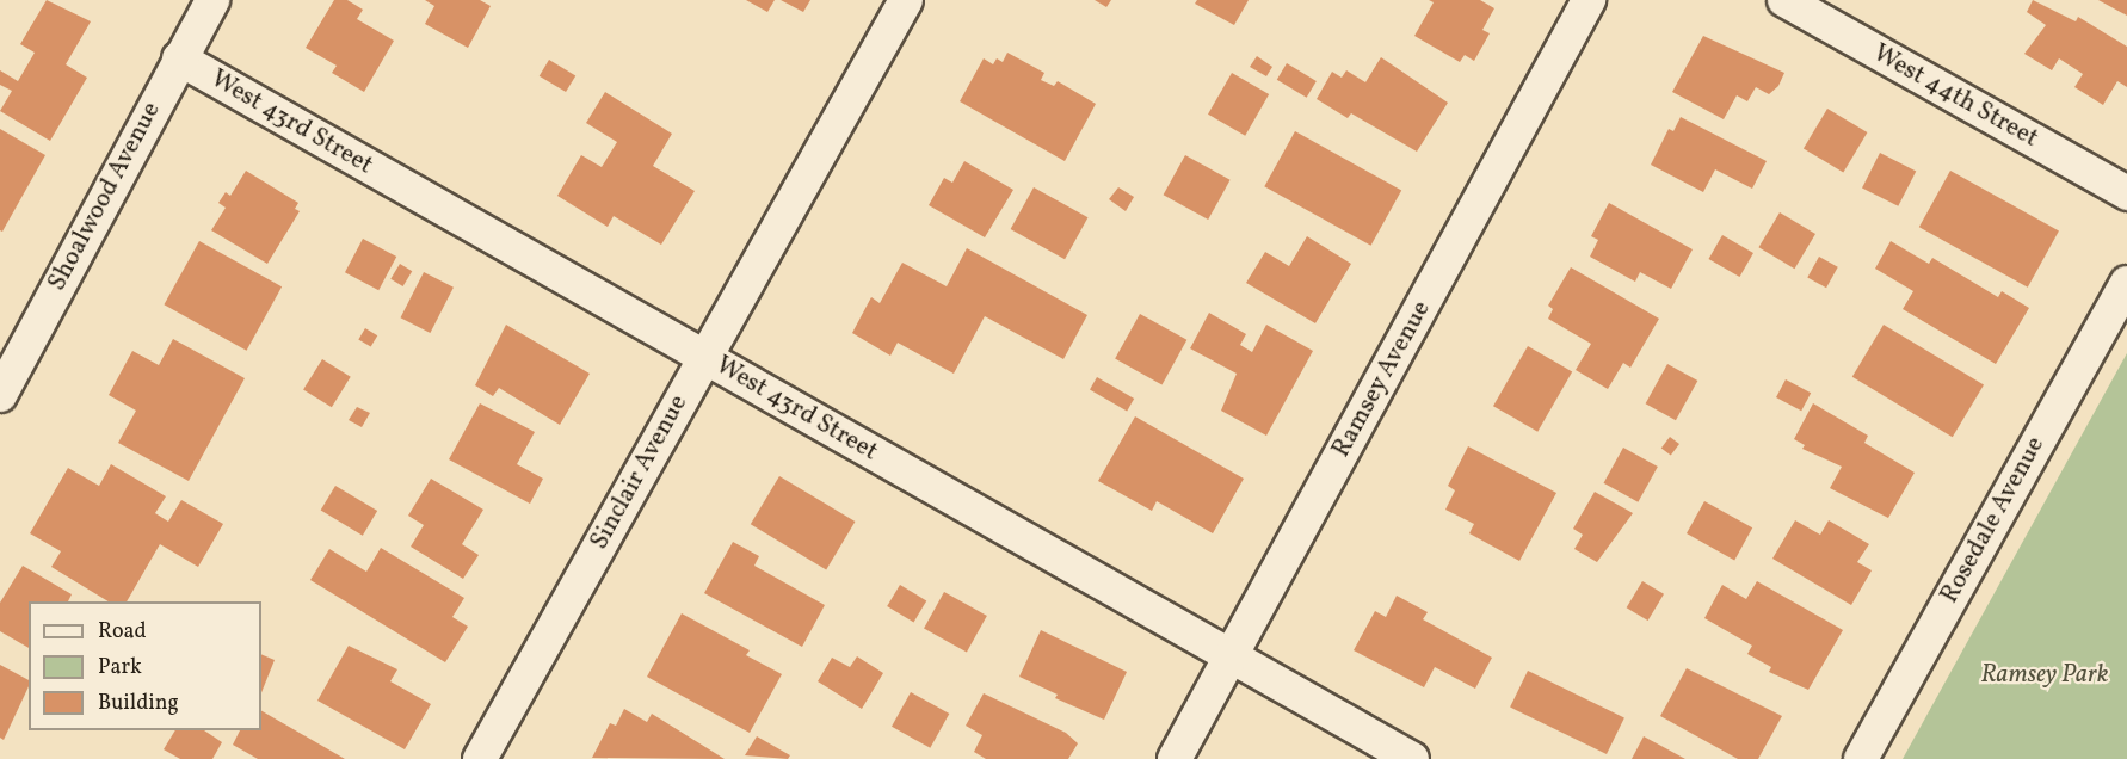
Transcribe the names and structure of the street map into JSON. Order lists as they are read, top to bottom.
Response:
{
  "streets": {
    "street": [
      "West 44th Street",
      "West 43rd Street",
      "Shoalwood Avenue",
      "Ramsey Avenue",
      "Sinclair Avenue",
      "Rosedale Avenue"
    ]
  },
  "crossings": [
    ["West 43rd Street", "Shoalwood Avenue"],
    ["West 43rd Street", "Ramsey Avenue"],
    ["West 43rd Street", "Sinclair Avenue"]
  ],
  "parks": ["Ramsey Park"],
  "legend": ["Road", "Park", "Building"]
}
